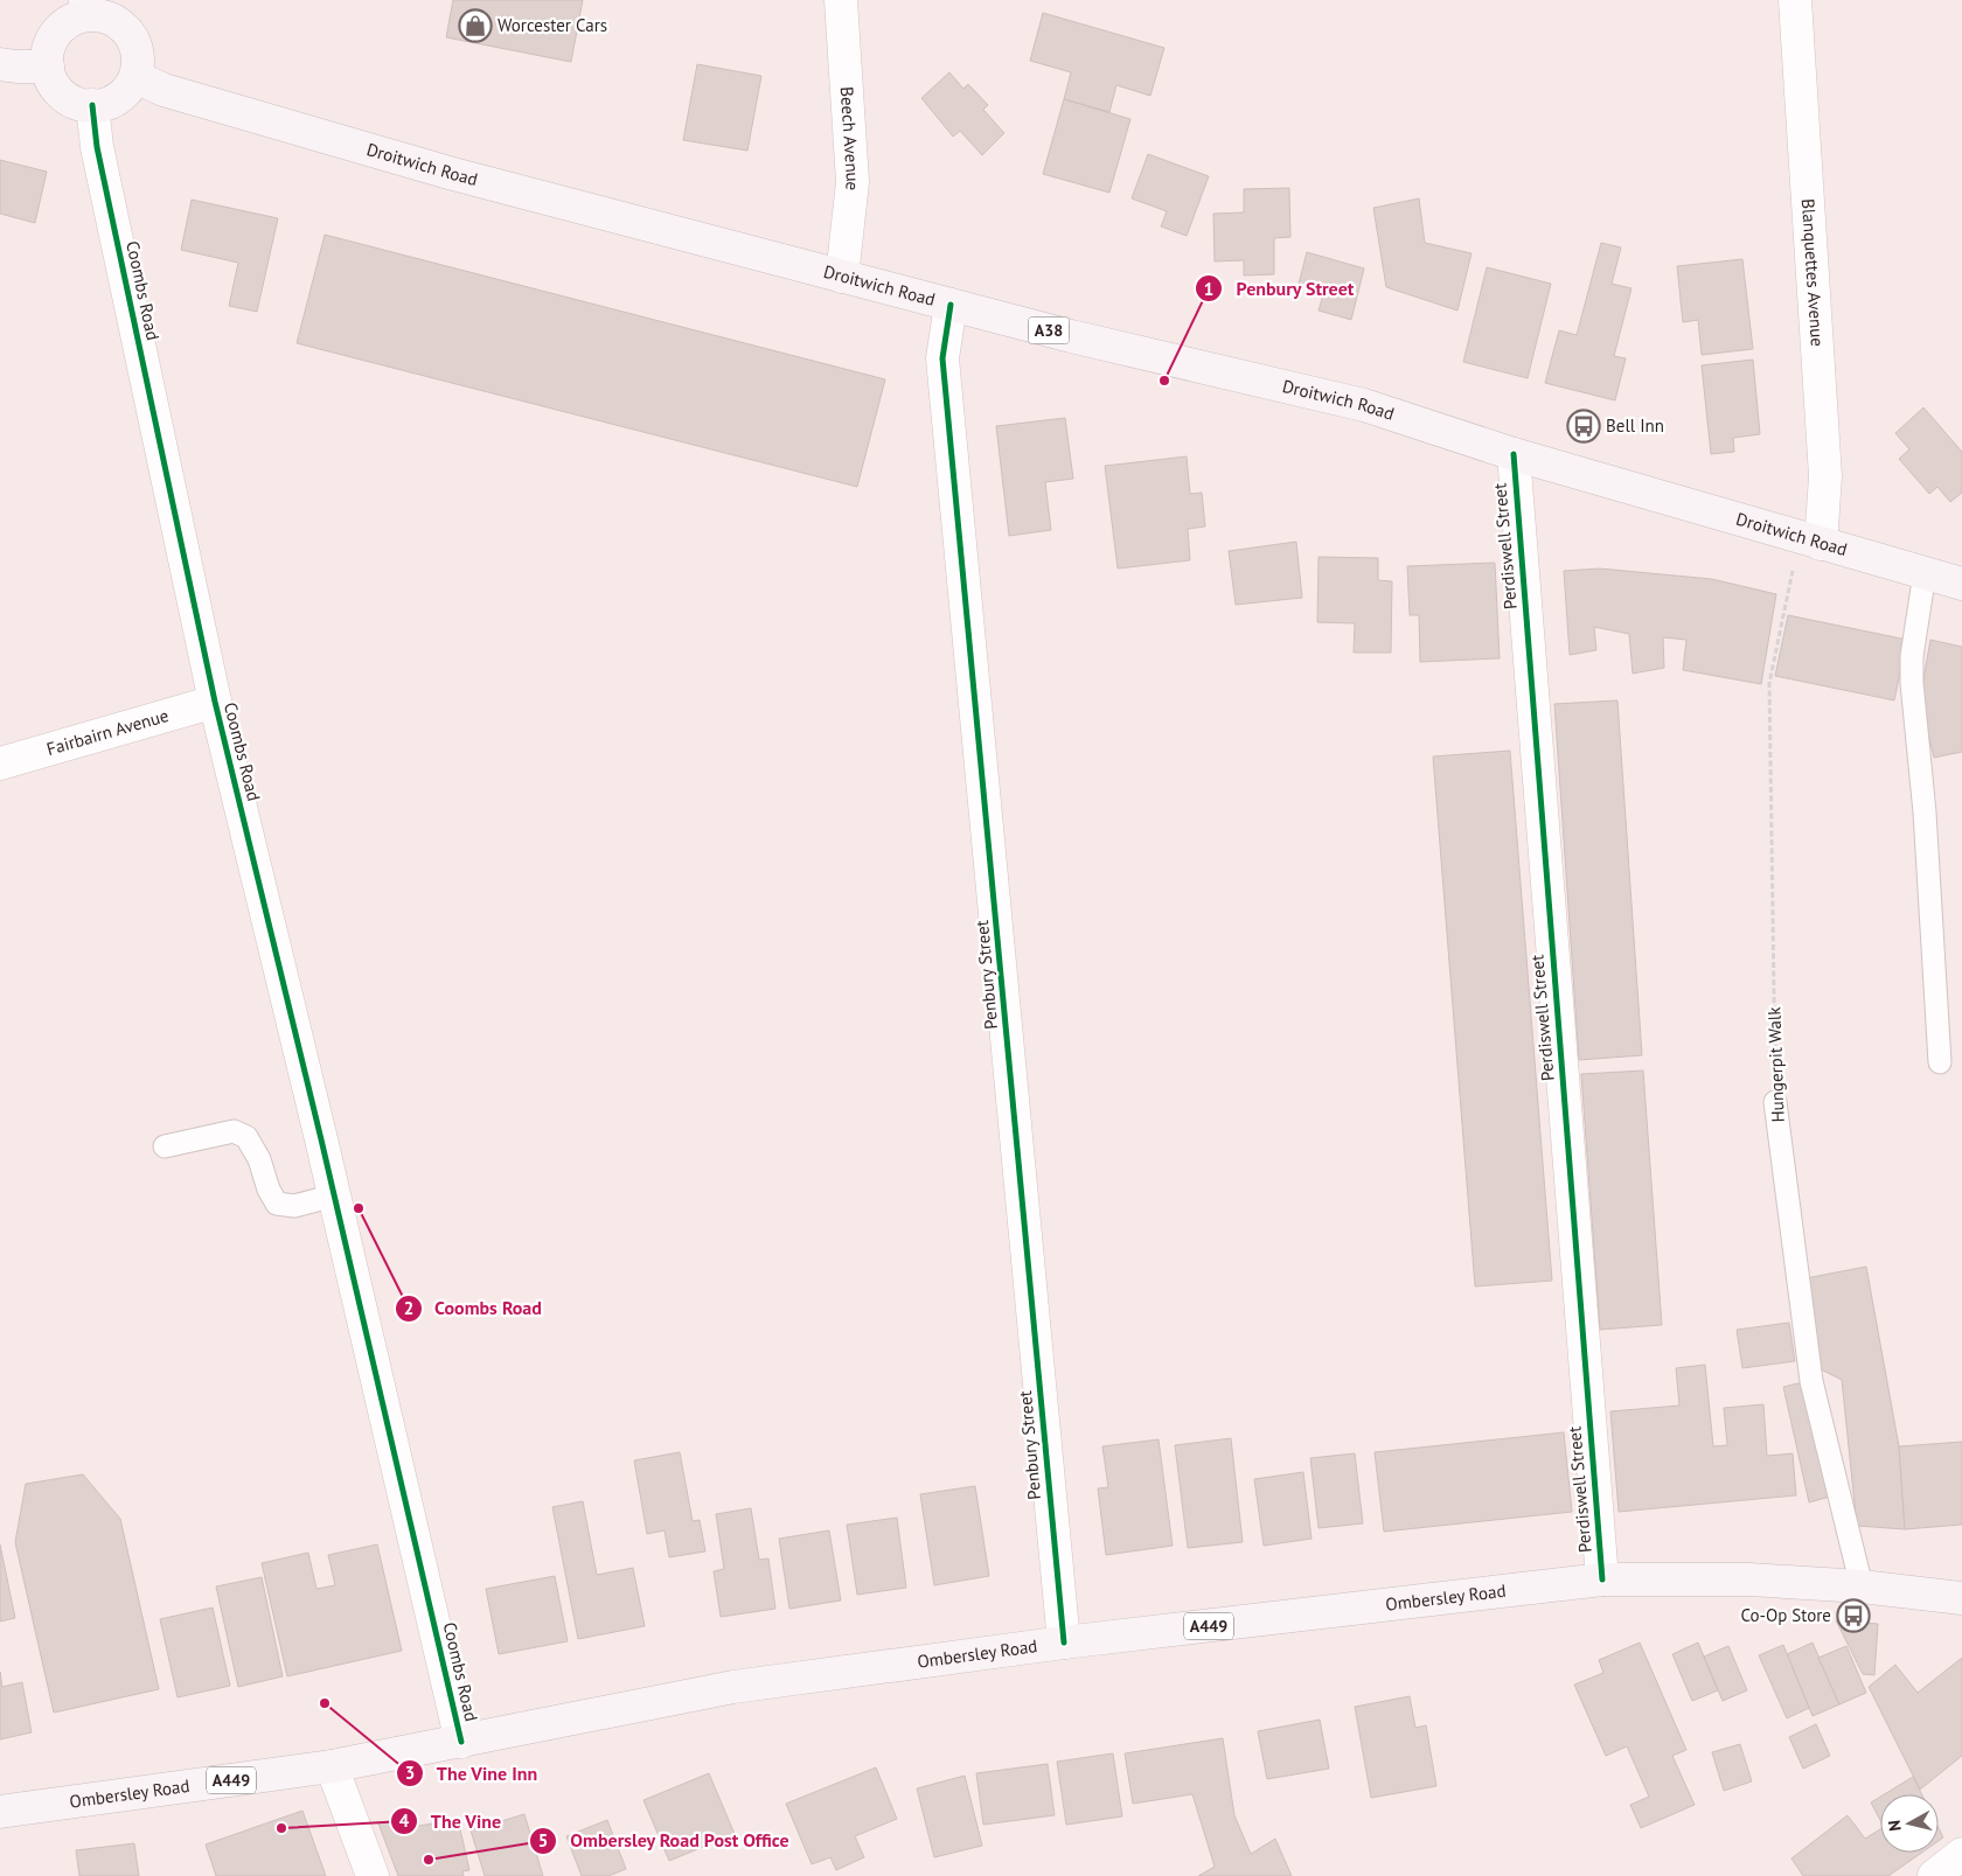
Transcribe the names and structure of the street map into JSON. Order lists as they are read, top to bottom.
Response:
{
  "streets": {
    "main road": [
      "Droitwich Road",
      "A38",
      "Ombersley Road",
      "A449"
    ],
    "street": [
      "Beech Avenue",
      "Blanquettes Avenue",
      "Coombs Road",
      "Perdiswell Street",
      "Fairbairn Avenue",
      "Penbury Street"
    ],
    "lane": ["Hungerpit Walk"]
  },
  "crossings": [
    ["Beech Avenue", "Droitwich Road"],
    ["Droitwich Road", "Blanquettes Avenue"],
    ["Droitwich Road", "Coombs Road"],
    ["Droitwich Road", "Perdiswell Street"],
    ["Droitwich Road", "Penbury Street"],
    ["Droitwich Road", "Hungerpit Walk"],
    ["Blanquettes Avenue", "Hungerpit Walk"],
    ["Coombs Road", "Fairbairn Avenue"],
    ["Coombs Road", "Ombersley Road"],
    ["Perdiswell Street", "Ombersley Road"],
    ["Penbury Street", "Ombersley Road"],
    ["Hungerpit Walk", "Ombersley Road"]
  ],
  "places": {
    "shop": ["Worcester Cars"],
    "other": [
      "Penbury Street",
      "Coombs Road",
      "The Vine Inn",
      "The Vine",
      "Ombersley Road Post Office"
    ],
    "bus stop": ["Bell Inn", "Co-Op Store"]
  },
  "north": "left"
}
